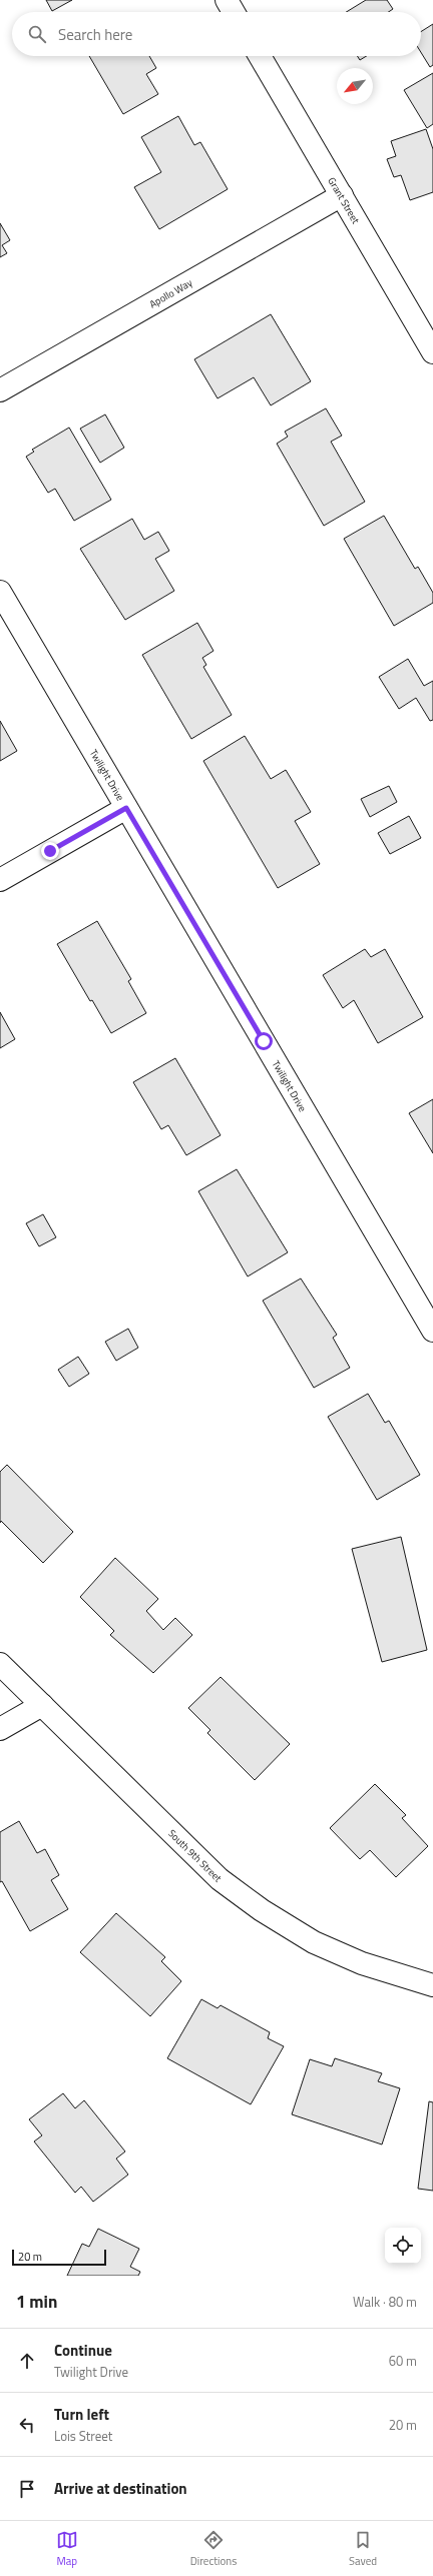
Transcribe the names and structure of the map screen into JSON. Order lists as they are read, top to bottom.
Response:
{
  "streets": {
    "street": [
      "Grant Street",
      "Apollo Way",
      "Twilight Drive",
      "South 9th Street"
    ]
  },
  "crossings": [
    ["Grant Street", "Apollo Way"]
  ],
  "scale_bar": "20 m",
  "north": "bottom left",
  "page": {
    "search": "Search here",
    "scale": "20 m",
    "heading": ["1 min", "Walk · 80 m"],
    "list": [
      ["Continue", "Twilight Drive", "60 m"],
      ["Turn left", "Lois Street", "20 m"],
      "Arrive at destination"
    ],
    "nav": ["Map", "Directions", "Saved"]
  }
}
